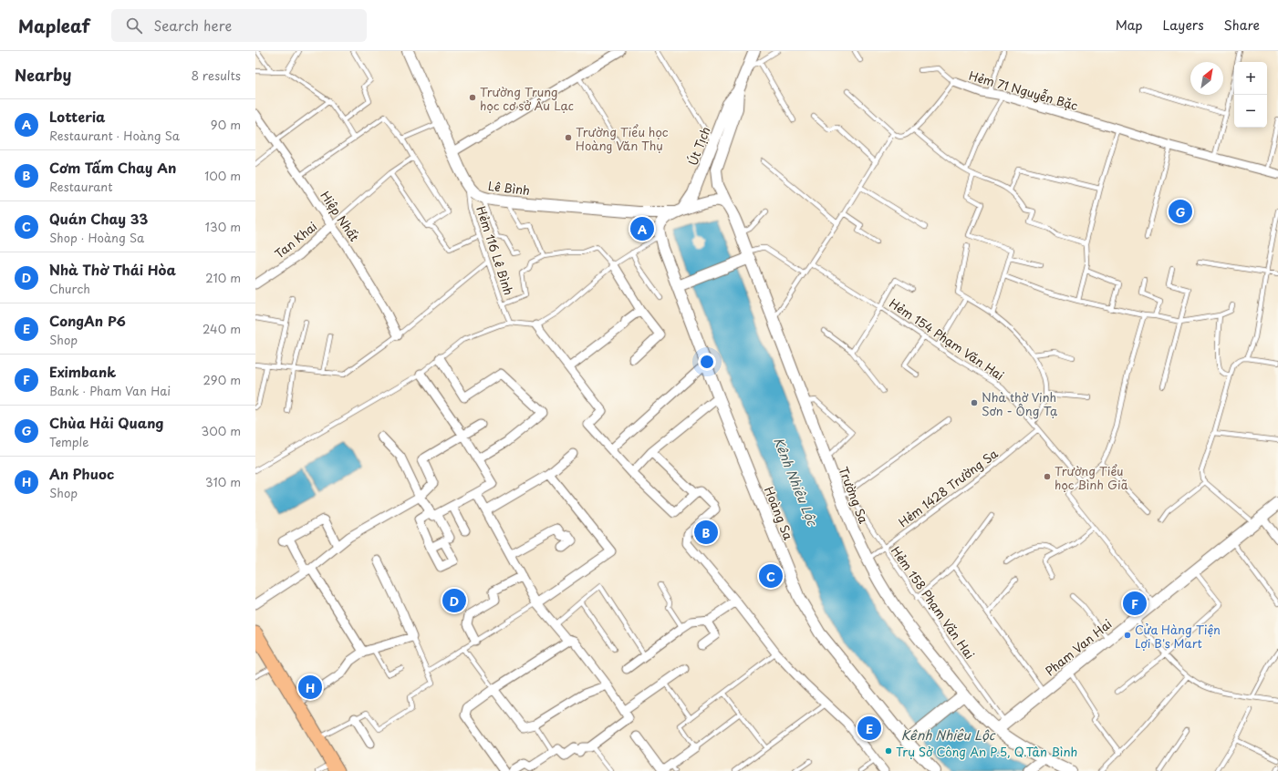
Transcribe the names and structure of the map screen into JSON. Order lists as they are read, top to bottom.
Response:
{
  "streets": {
    "street": [
      "Hẻm 71 Nguyễn Bặc",
      "Út Tịch",
      "Lê Bình",
      "Hiệp Nhất",
      "Tan Khai",
      "Trường Sa",
      "Hoàng Sa",
      "Pham Van Hai"
    ],
    "lane": [
      "Hẻm 116 Lê Bình",
      "Hẻm 154 Phạm Văn Hai",
      "Hẻm 1428 Trường Sa",
      "Hẻm 158 Phạm Văn Hai"
    ]
  },
  "crossings": [
    ["Út Tịch", "Lê Bình"],
    ["Út Tịch", "Trường Sa"],
    ["Út Tịch", "Hoàng Sa"],
    ["Lê Bình", "Hẻm 116 Lê Bình"],
    ["Lê Bình", "Trường Sa"],
    ["Lê Bình", "Hoàng Sa"],
    ["Hiệp Nhất", "Tan Khai"],
    ["Hẻm 154 Phạm Văn Hai", "Hẻm 1428 Trường Sa"],
    ["Hẻm 1428 Trường Sa", "Trường Sa"],
    ["Hẻm 1428 Trường Sa", "Hẻm 158 Phạm Văn Hai"],
    ["Trường Sa", "Hoàng Sa"],
    ["Trường Sa", "Hẻm 158 Phạm Văn Hai"],
    ["Trường Sa", "Pham Van Hai"],
    ["Hẻm 158 Phạm Văn Hai", "Pham Van Hai"]
  ],
  "water": ["Kênh Nhiêu Lộc"],
  "places": [
    "Trường Trung học cơ sở Âu Lạc",
    "Trường Tiểu học Hoàng Văn Thụ",
    "Nhà thờ Vinh Sơn - Ông Tạ",
    "Trường Tiểu học Bình Giã",
    "Cửa Hàng Tiện Lợi B's Mart",
    "Trụ Sở Công An P.5, Q.Tân Bình"
  ],
  "north": "top right",
  "page": {
    "header": "Mapleaf",
    "search": "Search here",
    "nav": ["Map", "Layers", "Share"],
    "heading": ["Nearby", "8 results"],
    "map_buttons": ["+", "−"],
    "list": [
      {
        "mark": "A",
        "name": "Lotteria",
        "note": "Restaurant · Hoàng Sa",
        "value": "90 m"
      },
      {
        "mark": "B",
        "name": "Cơm Tấm Chay An",
        "note": "Restaurant",
        "value": "100 m"
      },
      {
        "mark": "C",
        "name": "Quán Chay 33",
        "note": "Shop · Hoàng Sa",
        "value": "130 m"
      },
      {
        "mark": "D",
        "name": "Nhà Thờ Thái Hòa",
        "note": "Church",
        "value": "210 m"
      },
      {
        "mark": "E",
        "name": "CongAn P6",
        "note": "Shop",
        "value": "240 m"
      },
      {
        "mark": "F",
        "name": "Eximbank",
        "note": "Bank · Pham Van Hai",
        "value": "290 m"
      },
      {
        "mark": "G",
        "name": "Chùa Hải Quang",
        "note": "Temple",
        "value": "300 m"
      },
      {
        "mark": "H",
        "name": "An Phuoc",
        "note": "Shop",
        "value": "310 m"
      }
    ],
    "pins": [
      "G",
      "A",
      "B",
      "C",
      "D",
      "F",
      "H",
      "E"
    ]
  }
}
